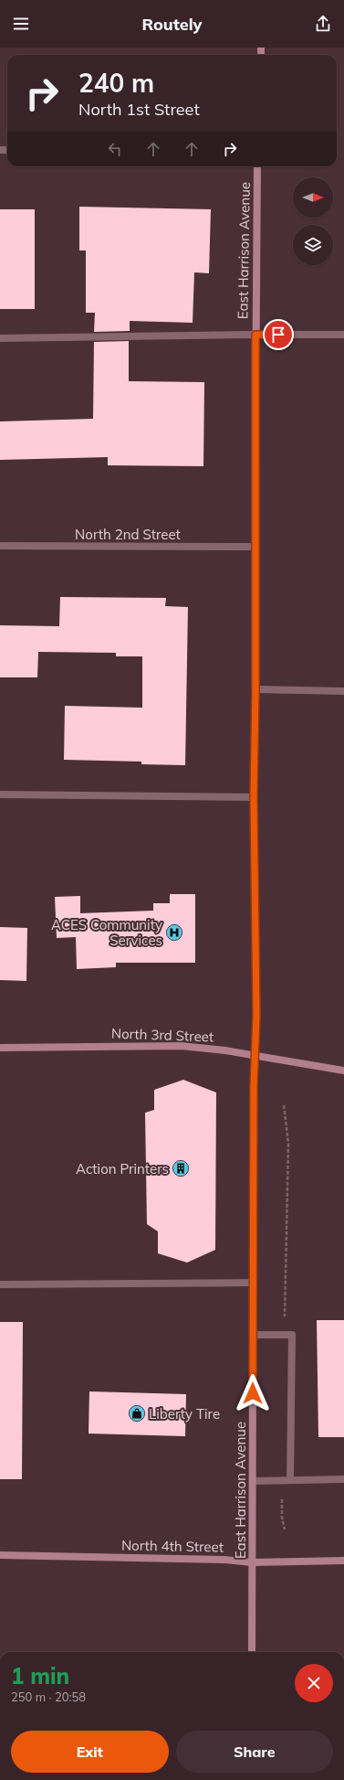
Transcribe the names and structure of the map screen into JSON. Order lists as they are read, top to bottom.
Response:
{
  "streets": {
    "main road": ["East Harrison Avenue", "North 3rd Street", "North 4th Street"],
    "street": ["North 2nd Street"]
  },
  "crossings": [
    ["East Harrison Avenue", "North 2nd Street"],
    ["East Harrison Avenue", "North 3rd Street"],
    ["East Harrison Avenue", "North 4th Street"]
  ],
  "places": {
    "hospital": ["ACES Community Services"],
    "building": ["Action Printers"],
    "shop": ["Liberty Tire"]
  },
  "north": "right",
  "page": {
    "header": "Routely",
    "turn": ["240 m", "North 1st Street"],
    "heading": ["1 min", "250 m · 20:58"],
    "buttons": ["Exit", "Share"]
  }
}
